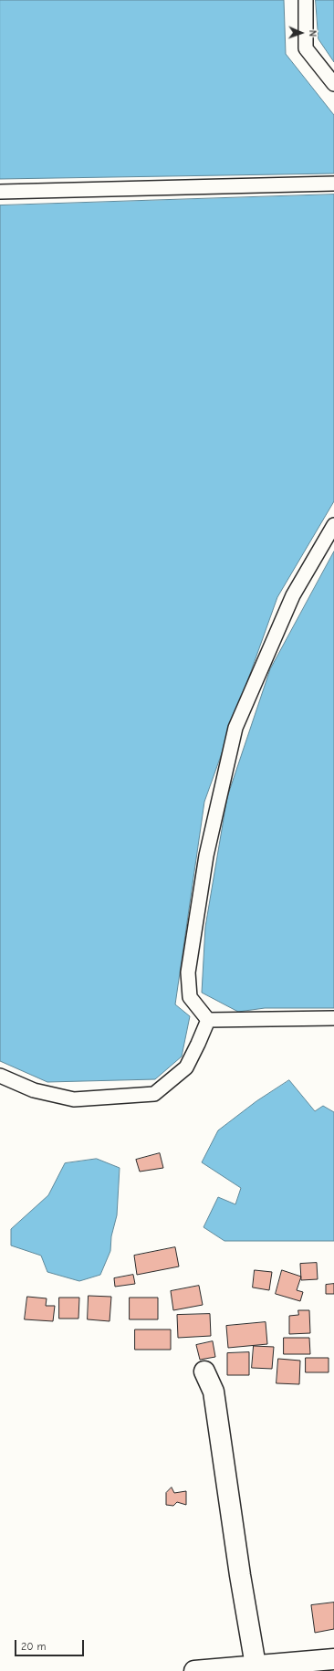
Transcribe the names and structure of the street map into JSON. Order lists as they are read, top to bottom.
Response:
{
  "scale_bar": "20 m",
  "north": "right"
}
